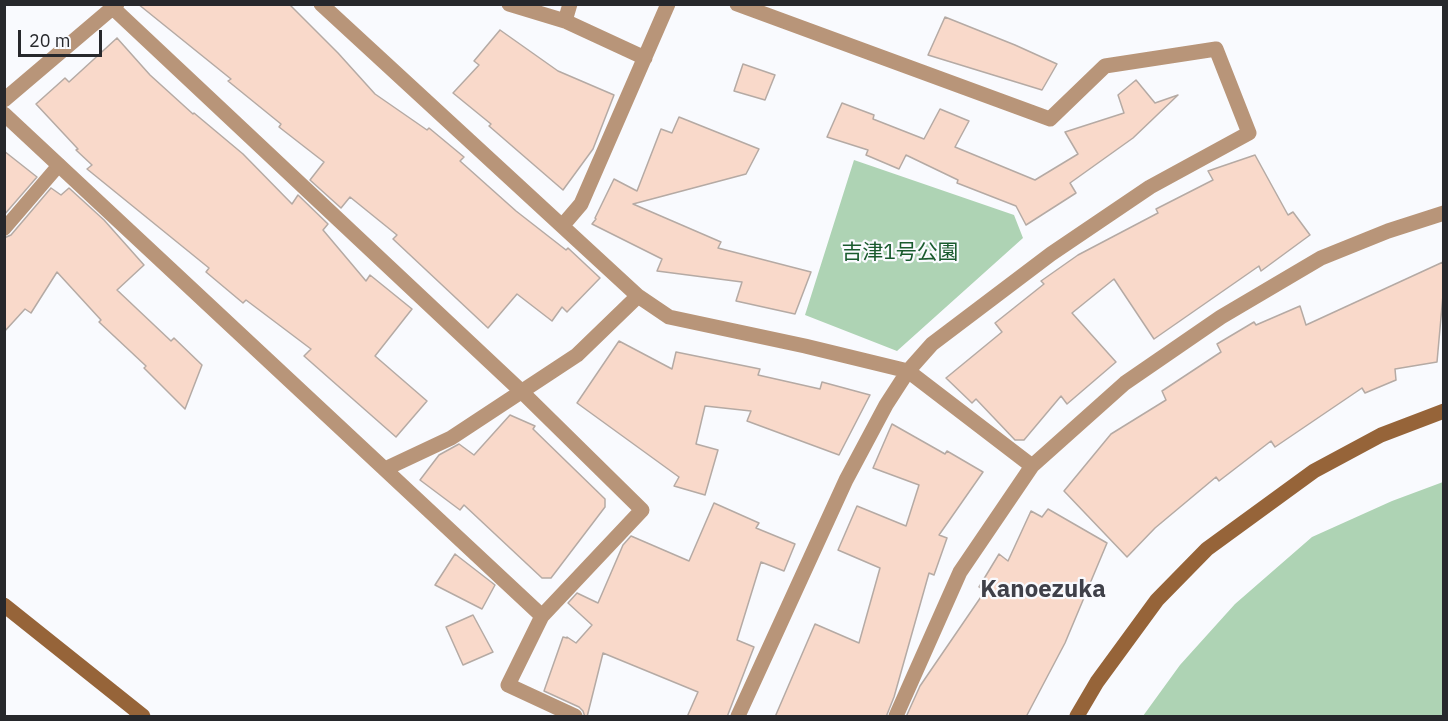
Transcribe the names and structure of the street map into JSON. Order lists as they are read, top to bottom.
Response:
{
  "districts": ["Kanoezuka"],
  "parks": ["吉津1号公園"],
  "scale_bar": "20 m"
}
